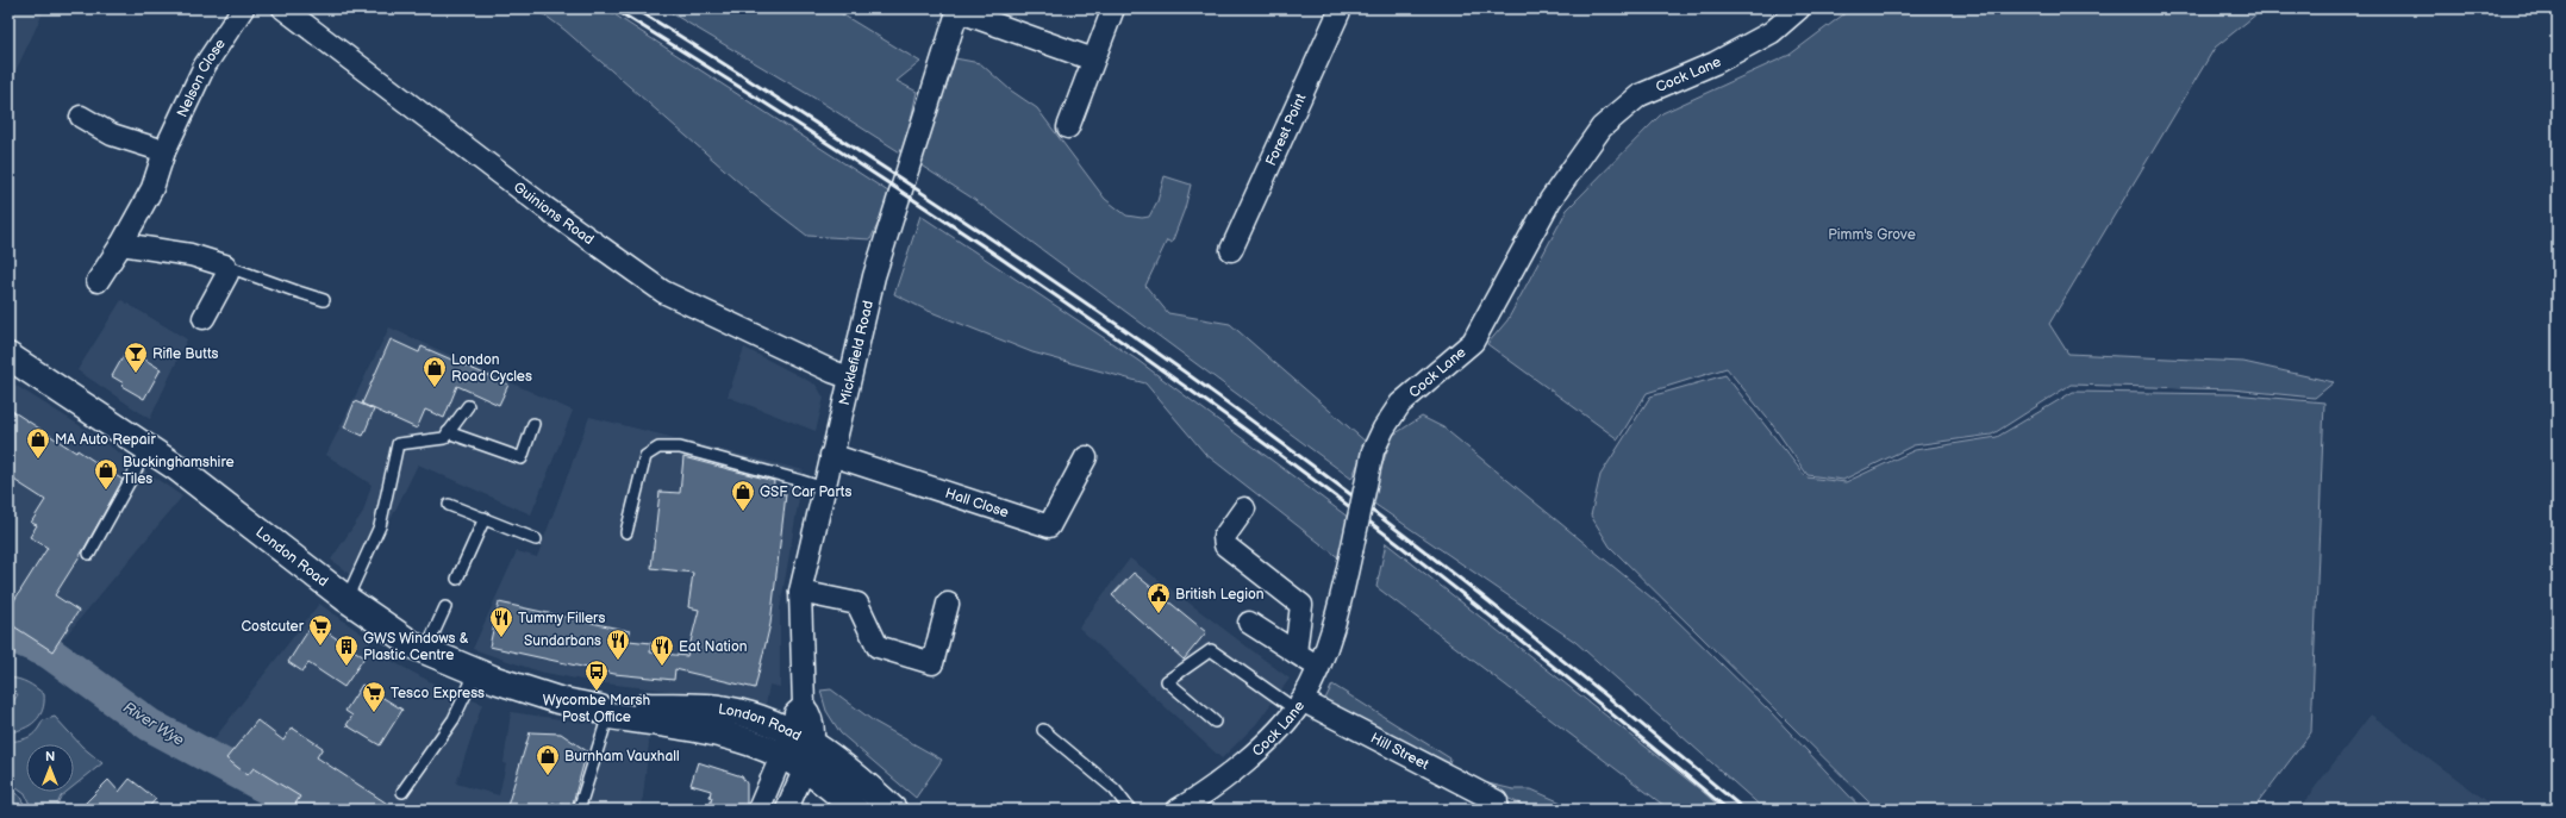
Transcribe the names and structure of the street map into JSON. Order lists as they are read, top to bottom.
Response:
{
  "streets": {
    "main road": ["London Road"],
    "street": [
      "Cock Lane",
      "Nelson Close",
      "Forest Point",
      "Guinions Road",
      "Micklefield Road",
      "Hall Close",
      "Hill Street"
    ]
  },
  "crossings": [
    ["Cock Lane", "Hill Street"],
    ["Guinions Road", "Micklefield Road"],
    ["Micklefield Road", "Hall Close"],
    ["Micklefield Road", "London Road"]
  ],
  "water": ["River Wye"],
  "parks": ["Pimm's Grove"],
  "places": {
    "bar": ["Rifle Butts"],
    "shop": [
      "London Road Cycles",
      "MA Auto Repair",
      "Buckinghamshire Tiles",
      "GSF Car Parts",
      "Burnham Vauxhall"
    ],
    "public building": ["British Legion"],
    "restaurant": ["Tummy Fillers", "Sundarbans", "Eat Nation"],
    "supermarket": ["Costcuter", "Tesco Express"],
    "building": ["GWS Windows & Plastic Centre"],
    "bus stop": ["Wycombe Marsh Post Office"]
  },
  "north": "top"
}
